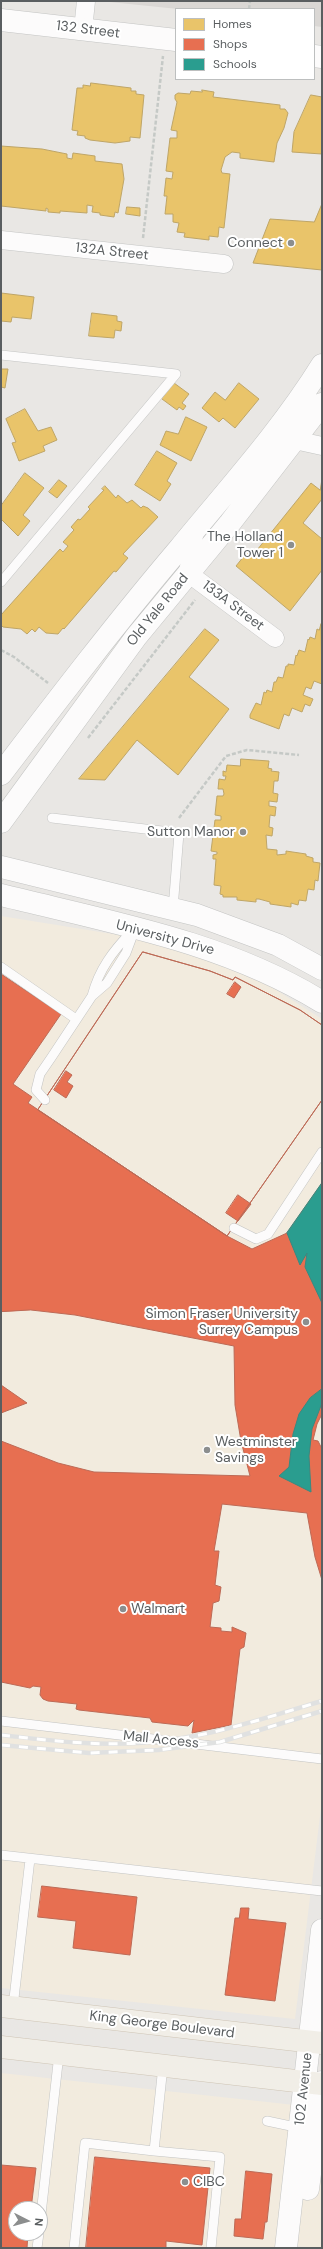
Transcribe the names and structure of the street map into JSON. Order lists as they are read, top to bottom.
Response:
{
  "streets": {
    "main road": [
      "132 Street",
      "Old Yale Road",
      "University Drive",
      "King George Boulevard",
      "102 Avenue"
    ],
    "street": ["132A Street", "133A Street"],
    "lane": ["Mall Access"]
  },
  "crossings": [
    ["133A Street", "Old Yale Road"],
    ["King George Boulevard", "102 Avenue"]
  ],
  "places": [
    "Connect",
    "The Holland Tower 1",
    "Sutton Manor",
    "Simon Fraser University Surrey Campus",
    "Westminster Savings",
    "Walmart",
    "CIBC"
  ],
  "legend": ["Homes", "Shops", "Schools"],
  "north": "right"
}
